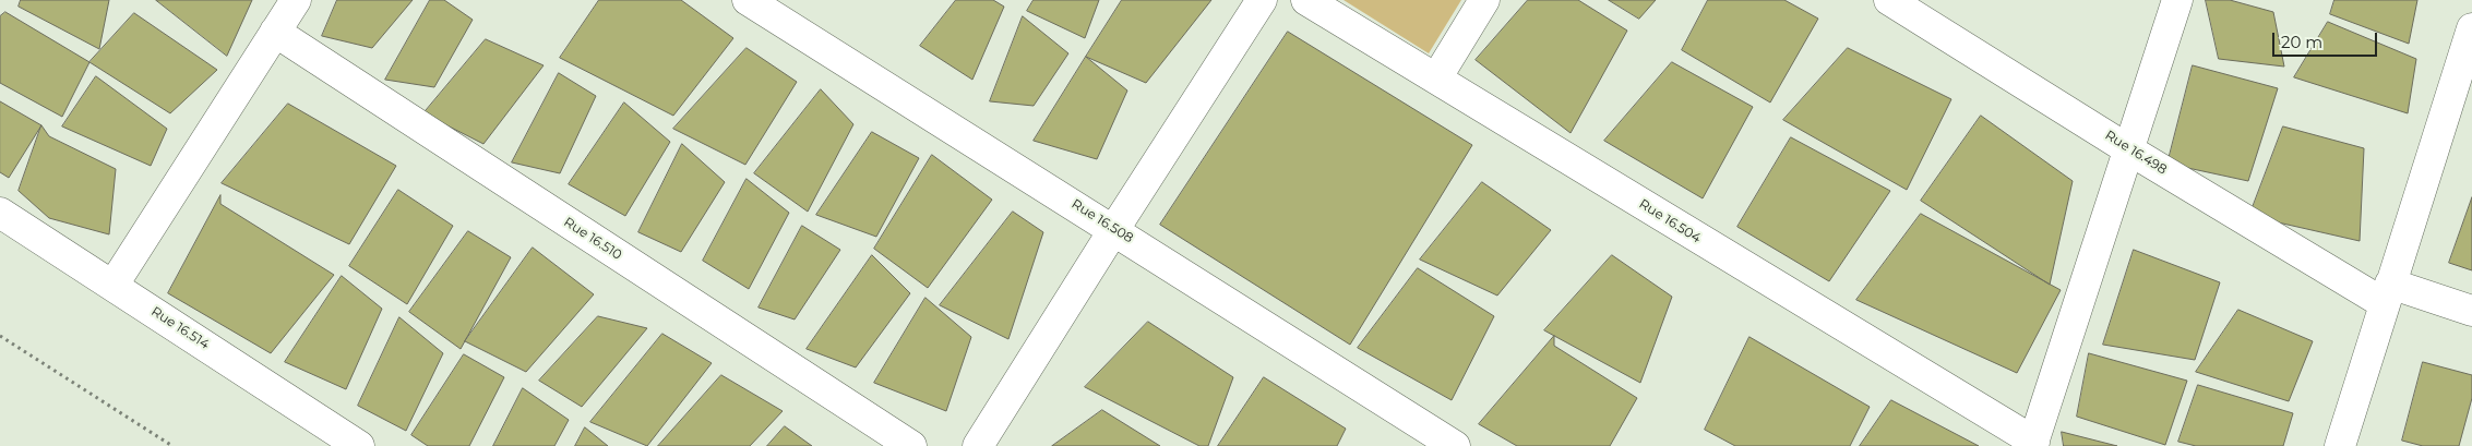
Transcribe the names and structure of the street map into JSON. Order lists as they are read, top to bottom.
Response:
{
  "streets": {
    "street": [
      "Rue 16.498",
      "Rue 16.508",
      "Rue 16.504",
      "Rue 16.510",
      "Rue 16.514"
    ]
  },
  "scale_bar": "20 m"
}
